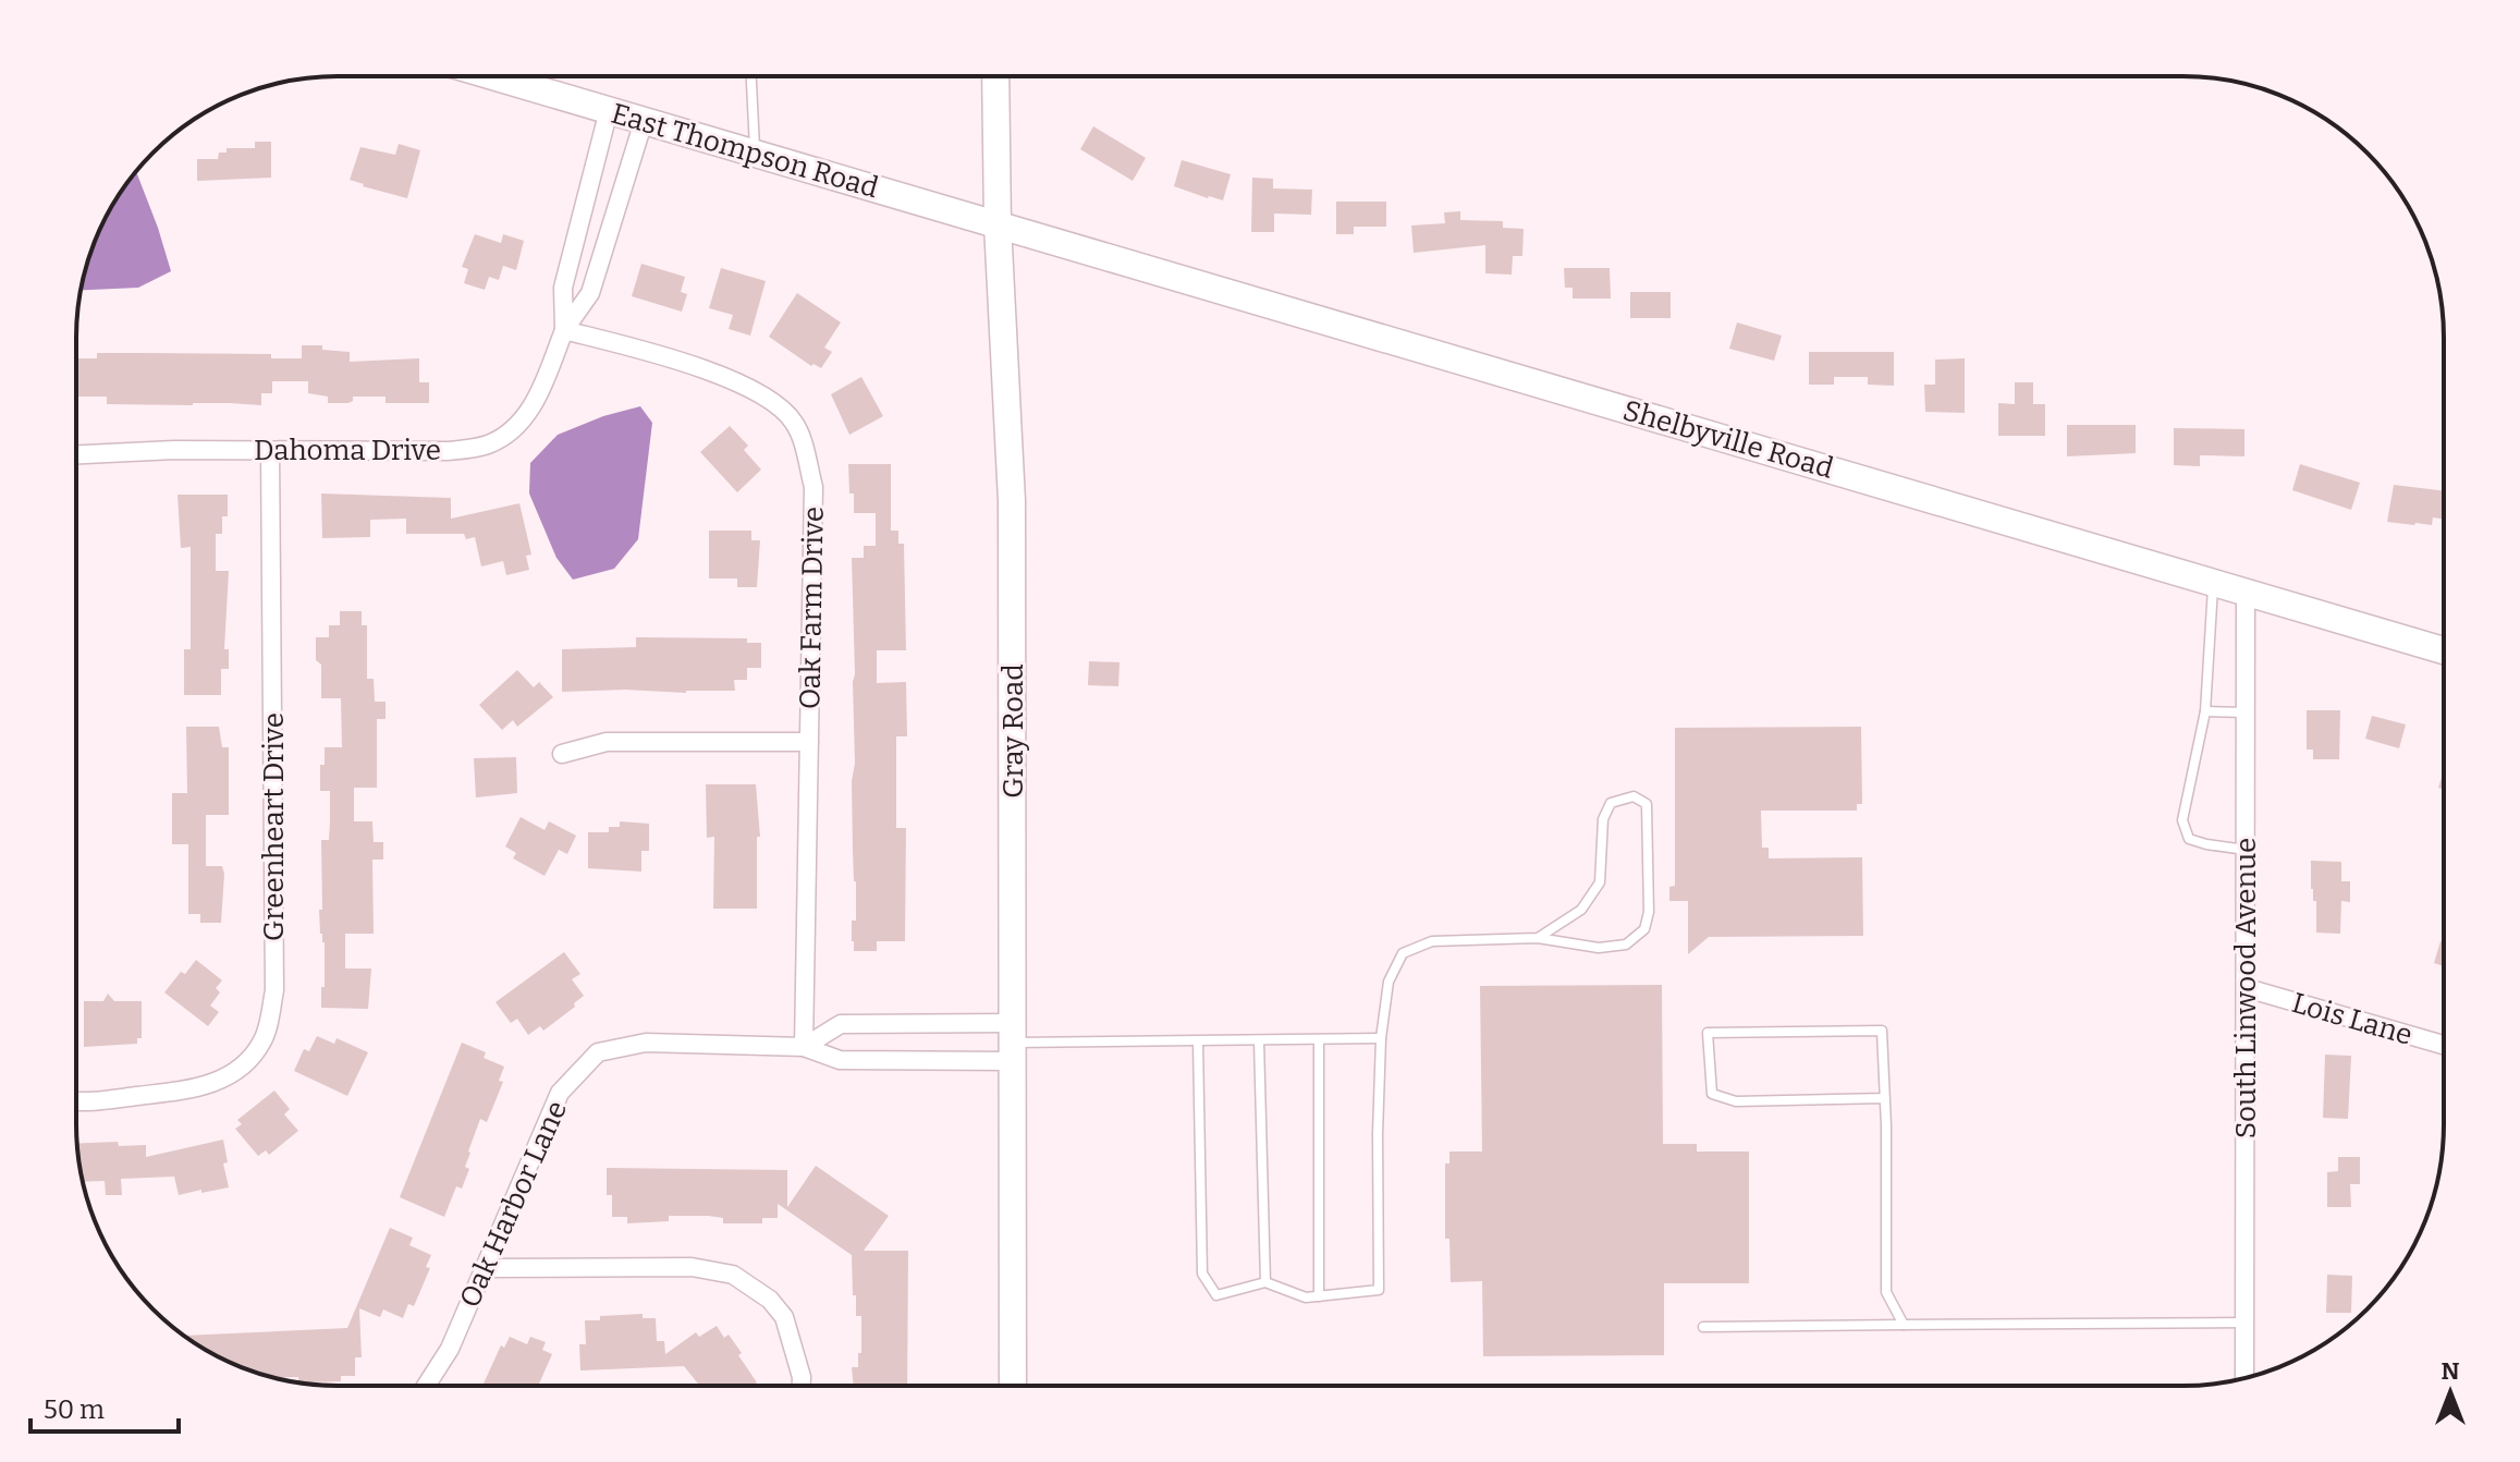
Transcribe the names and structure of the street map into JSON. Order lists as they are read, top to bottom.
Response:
{
  "streets": {
    "main road": ["East Thompson Road", "Shelbyville Road", "Gray Road"],
    "street": [
      "Dahoma Drive",
      "Oak Farm Drive",
      "Greenheart Drive",
      "South Linwood Avenue",
      "Lois Lane",
      "Oak Harbor Lane"
    ]
  },
  "crossings": [
    ["East Thompson Road", "Shelbyville Road"],
    ["East Thompson Road", "Dahoma Drive"],
    ["East Thompson Road", "Gray Road"],
    ["Shelbyville Road", "Gray Road"],
    ["Shelbyville Road", "South Linwood Avenue"],
    ["Dahoma Drive", "Oak Farm Drive"],
    ["Dahoma Drive", "Greenheart Drive"],
    ["Oak Farm Drive", "Oak Harbor Lane"],
    ["Gray Road", "Oak Harbor Lane"],
    ["South Linwood Avenue", "Lois Lane"]
  ],
  "scale_bar": "50 m",
  "north": "top"
}
